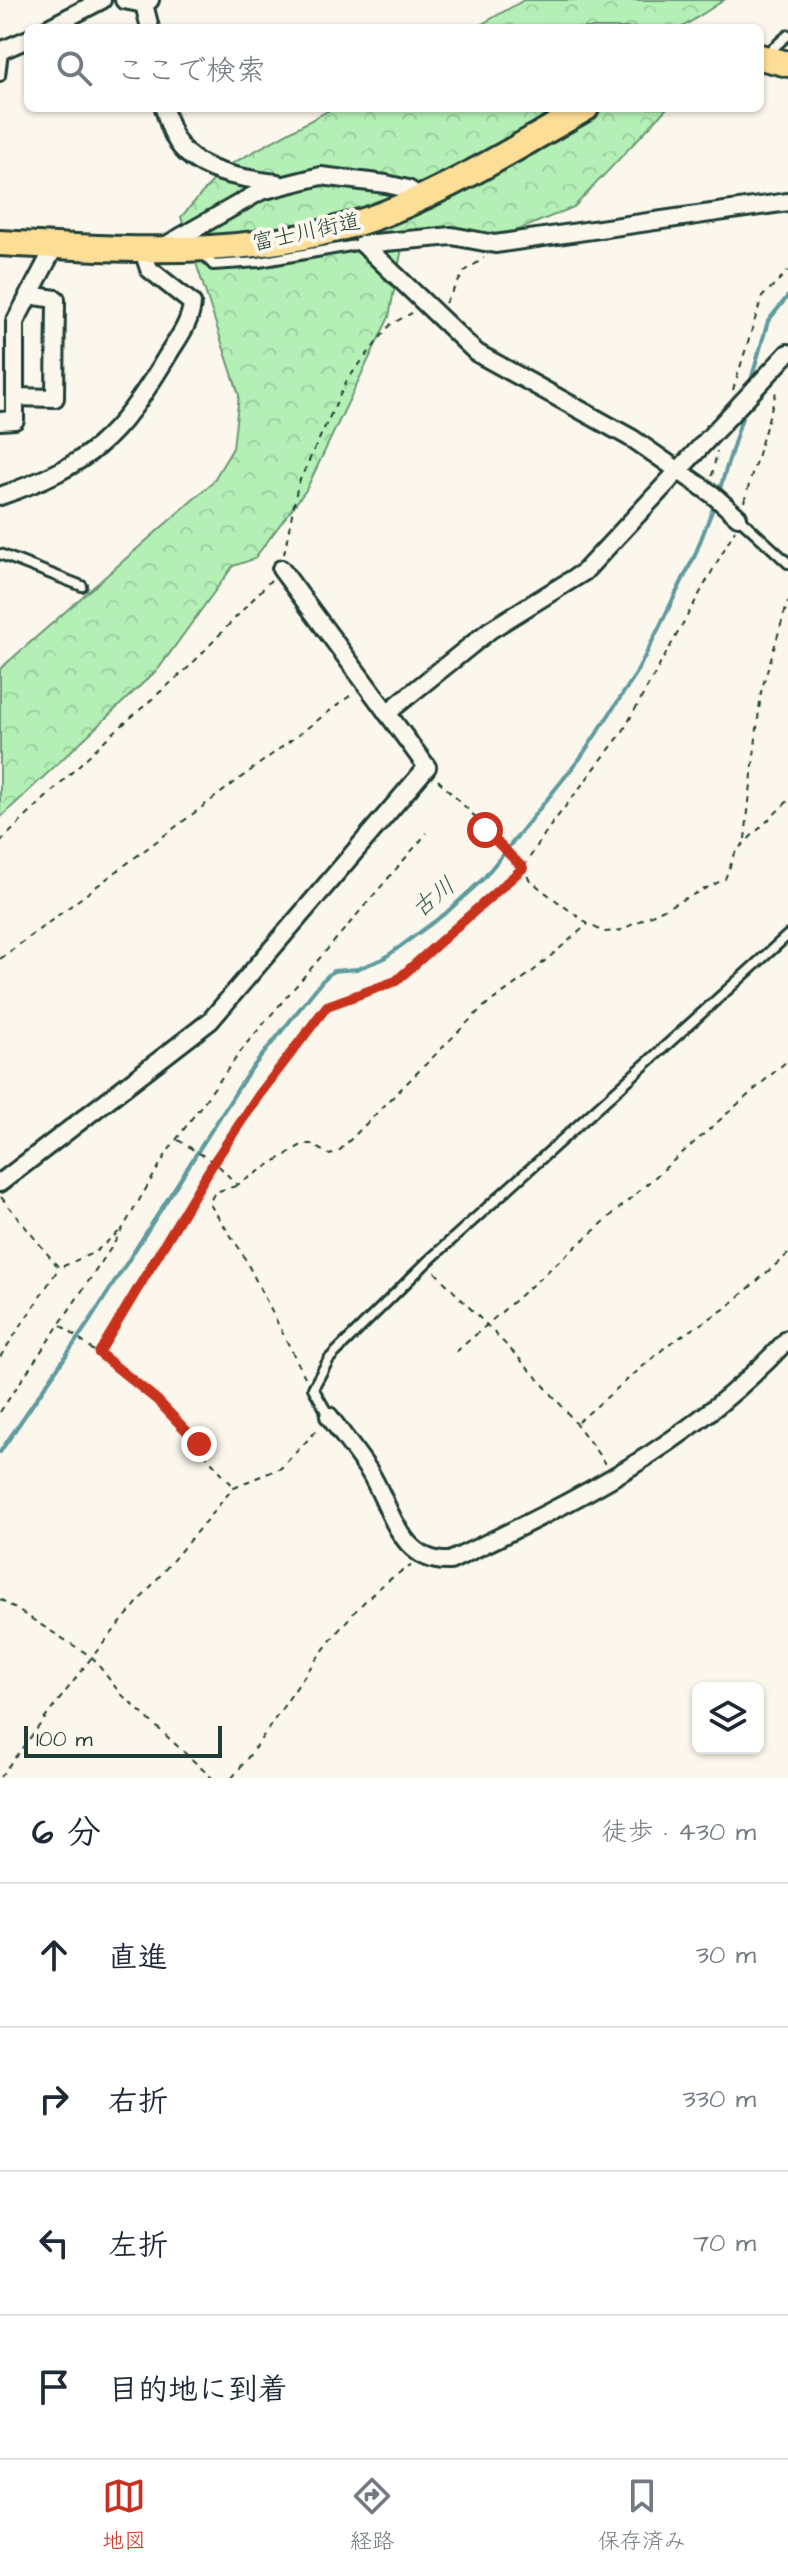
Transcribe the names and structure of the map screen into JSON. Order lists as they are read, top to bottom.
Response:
{
  "streets": {
    "main road": ["富士川街道"]
  },
  "water": ["古川"],
  "scale_bar": "100 m",
  "page": {
    "search": "ここで検索",
    "scale": "100 m",
    "heading": ["6 分", "徒歩 · 430 m"],
    "list": [
      ["直進", "30 m"],
      ["右折", "330 m"],
      ["左折", "70 m"],
      "目的地に到着"
    ],
    "nav": ["地図", "経路", "保存済み"]
  }
}
